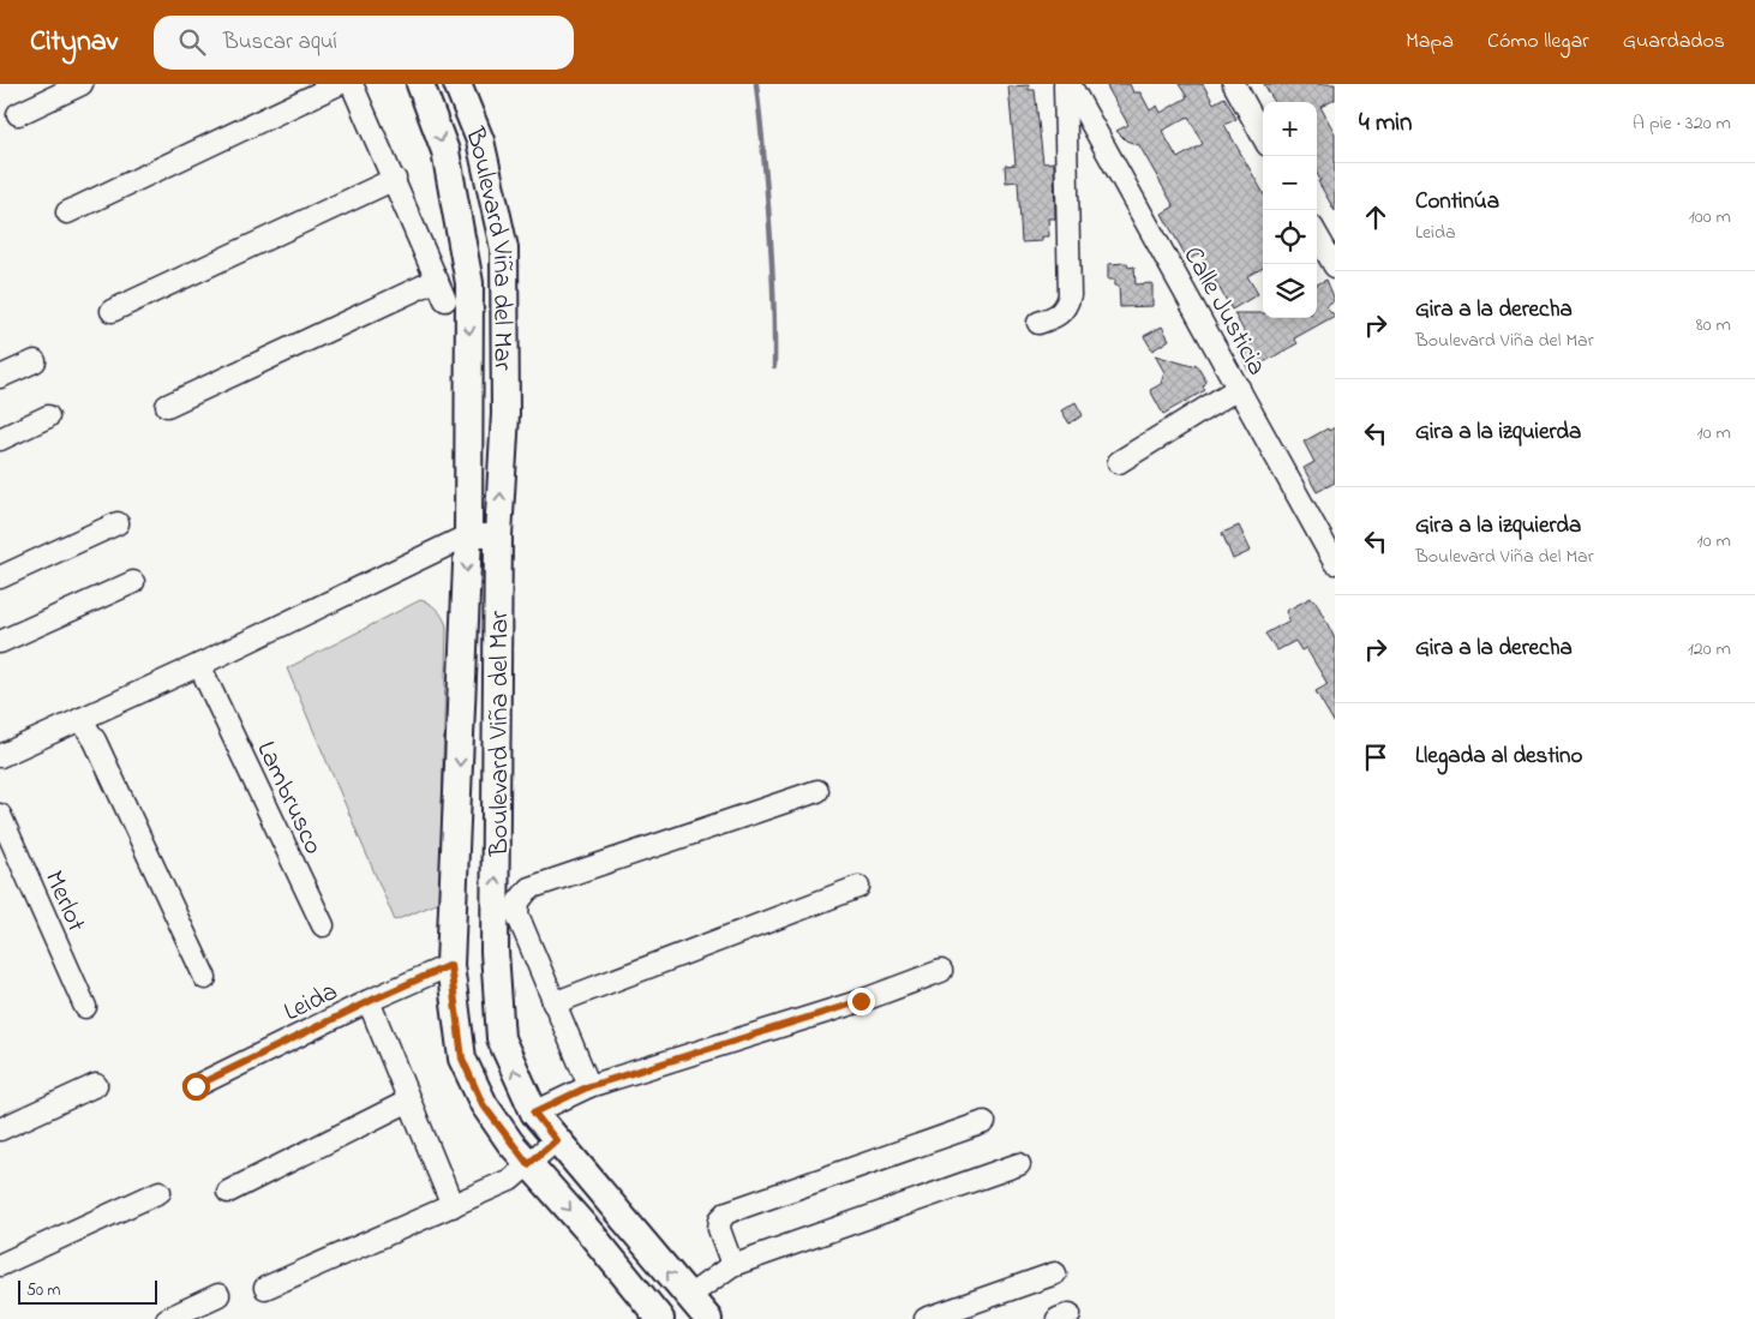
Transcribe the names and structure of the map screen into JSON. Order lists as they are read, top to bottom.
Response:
{
  "streets": {
    "street": [
      "Boulevard Viña del Mar",
      "Calle Justicia",
      "Lambrusco",
      "Merlot",
      "Leida"
    ]
  },
  "crossings": [
    ["Boulevard Viña del Mar", "Leida"]
  ],
  "scale_bar": "50 m",
  "page": {
    "header": "Citynav",
    "search": "Buscar aquí",
    "nav": ["Mapa", "Cómo llegar", "Guardados"],
    "heading": ["4 min", "A pie · 320 m"],
    "map_buttons": ["+", "−"],
    "list": [
      ["Continúa", "Leida", "100 m"],
      ["Gira a la derecha", "Boulevard Viña del Mar", "80 m"],
      ["Gira a la izquierda", "10 m"],
      ["Gira a la izquierda", "Boulevard Viña del Mar", "10 m"],
      ["Gira a la derecha", "120 m"],
      "Llegada al destino"
    ],
    "scale": "50 m"
  }
}
